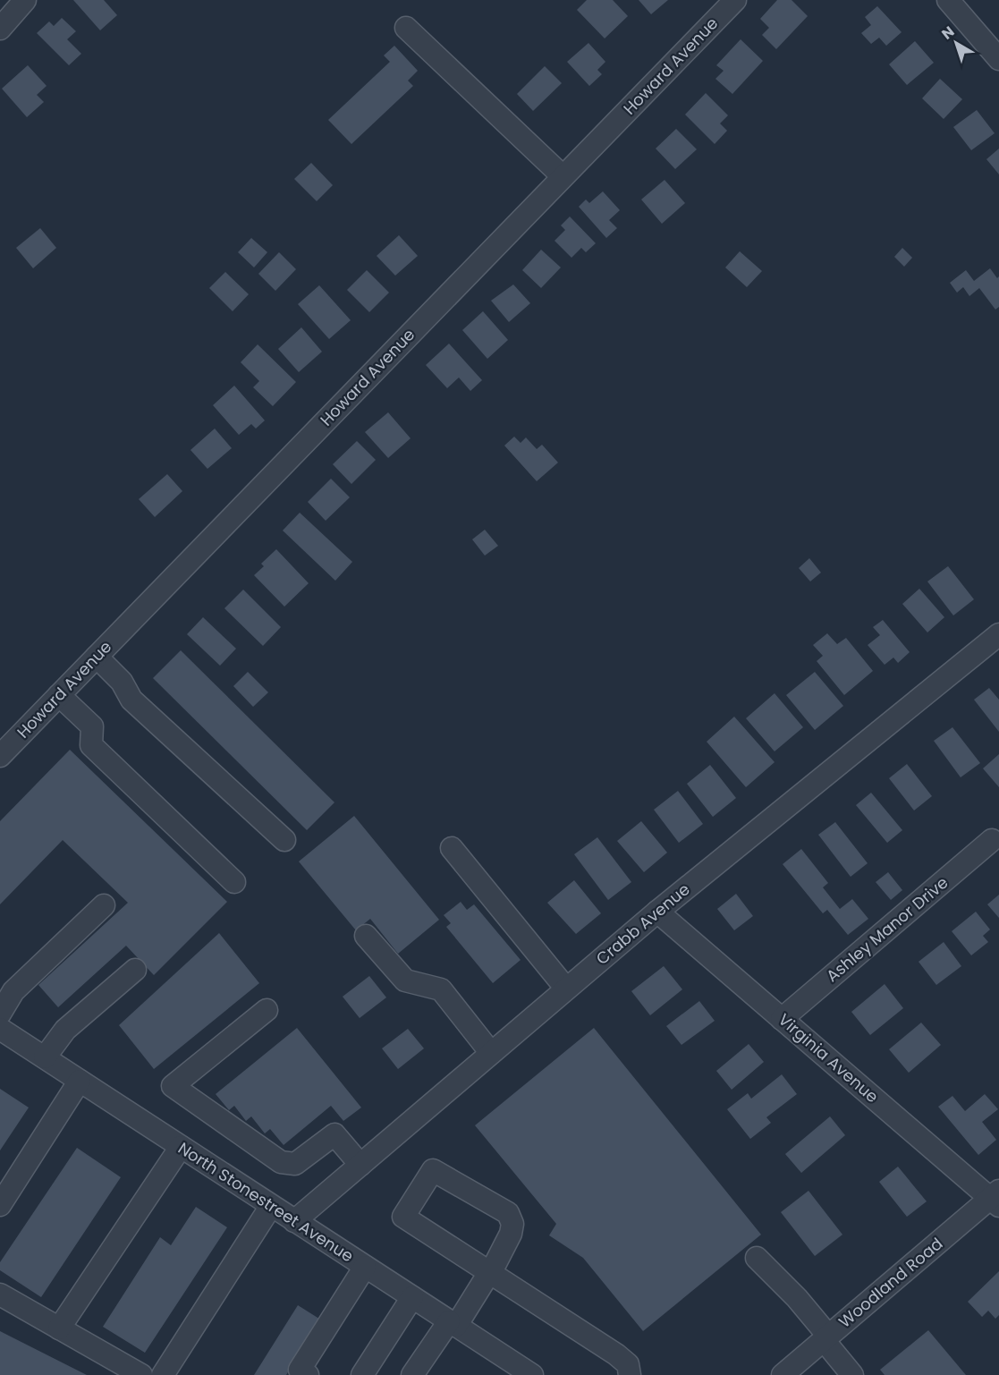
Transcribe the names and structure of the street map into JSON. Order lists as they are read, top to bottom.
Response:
{
  "streets": {
    "street": [
      "Howard Avenue",
      "Crabb Avenue",
      "Ashley Manor Drive",
      "Virginia Avenue",
      "North Stonestreet Avenue",
      "Woodland Road"
    ]
  },
  "crossings": [
    ["Crabb Avenue", "Virginia Avenue"],
    ["Crabb Avenue", "North Stonestreet Avenue"],
    ["Ashley Manor Drive", "Virginia Avenue"],
    ["Virginia Avenue", "Woodland Road"]
  ],
  "north": "top left"
}
